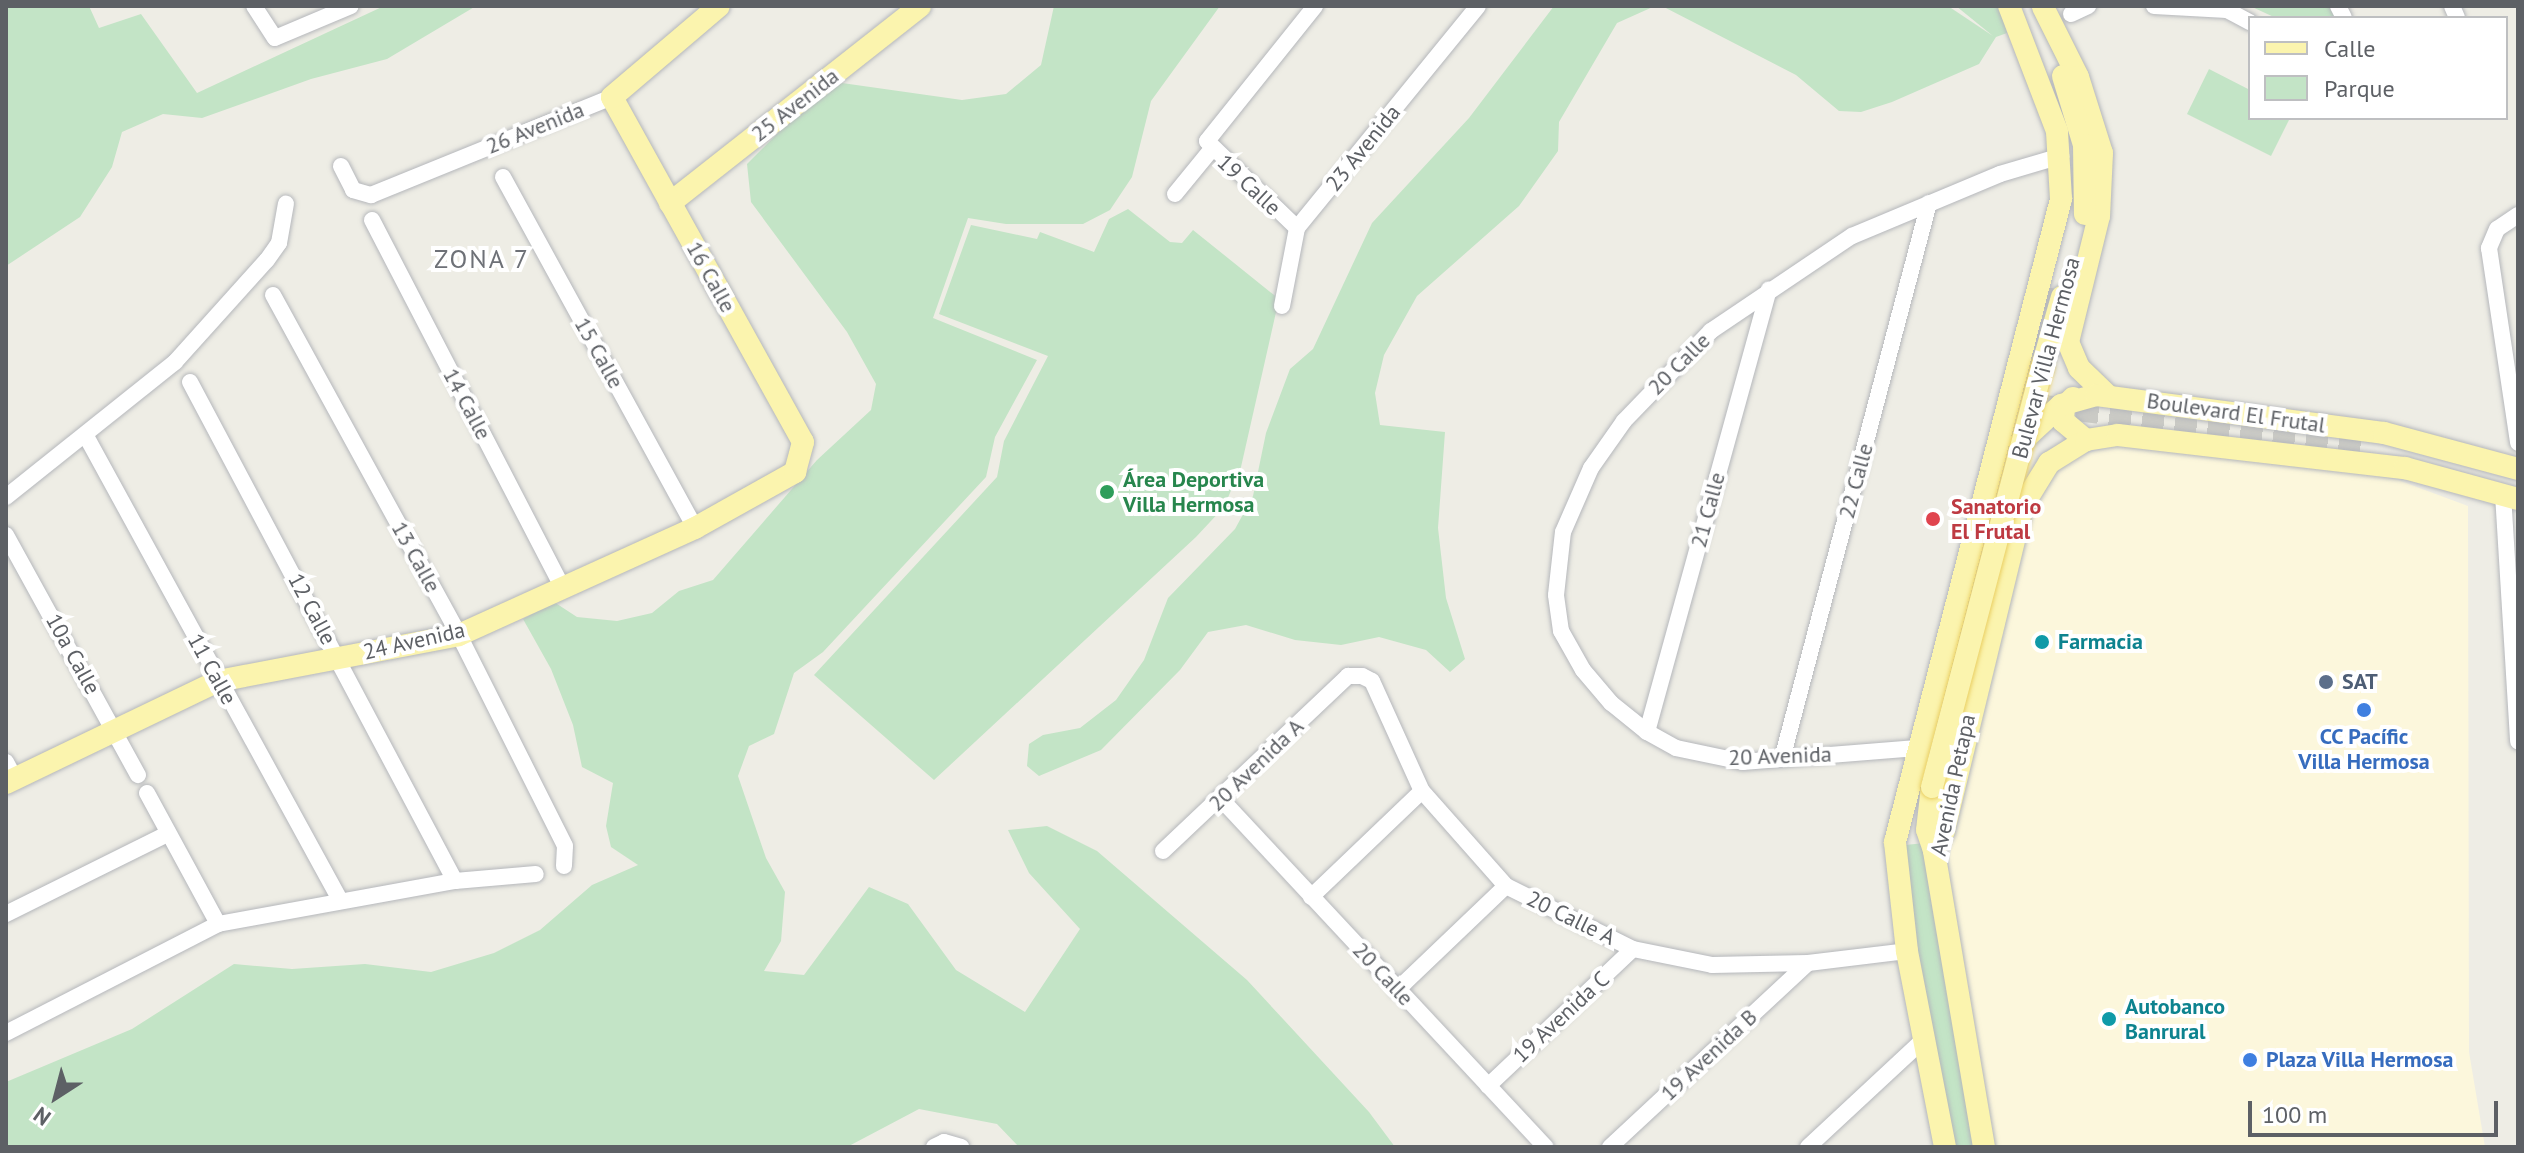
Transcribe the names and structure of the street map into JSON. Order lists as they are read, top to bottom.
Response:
{
  "streets": {
    "main road": [
      "25 Avenida",
      "26 Avenida",
      "16 Calle",
      "Bulevar Villa Hermosa",
      "Boulevard El Frutal",
      "24 Avenida",
      "Avenida Petapa"
    ],
    "street": [
      "23 Avenida",
      "19 Calle",
      "15 Calle",
      "20 Calle",
      "14 Calle",
      "22 Calle",
      "21 Calle",
      "13 Calle",
      "12 Calle",
      "10a Calle",
      "11 Calle",
      "20 Avenida",
      "20 Avenida A",
      "20 Calle A",
      "19 Avenida C",
      "19 Avenida B"
    ]
  },
  "crossings": [
    ["25 Avenida", "16 Calle"],
    ["26 Avenida", "16 Calle"],
    ["23 Avenida", "19 Calle"],
    ["16 Calle", "24 Avenida"],
    ["15 Calle", "24 Avenida"],
    ["Bulevar Villa Hermosa", "20 Calle"],
    ["Bulevar Villa Hermosa", "Avenida Petapa"],
    ["20 Calle", "22 Calle"],
    ["20 Calle", "21 Calle"],
    ["20 Calle", "20 Avenida"],
    ["20 Calle", "20 Avenida A"],
    ["20 Calle", "19 Avenida C"],
    ["14 Calle", "24 Avenida"],
    ["Boulevard El Frutal", "Avenida Petapa"],
    ["22 Calle", "20 Avenida"],
    ["21 Calle", "20 Avenida"],
    ["13 Calle", "24 Avenida"],
    ["12 Calle", "24 Avenida"],
    ["24 Avenida", "10a Calle"],
    ["24 Avenida", "11 Calle"],
    ["20 Avenida", "Avenida Petapa"],
    ["20 Avenida A", "20 Calle A"],
    ["Avenida Petapa", "20 Calle A"],
    ["20 Calle A", "19 Avenida C"],
    ["20 Calle A", "19 Avenida B"]
  ],
  "districts": ["ZONA 7"],
  "places": [
    "Área Deportiva Villa Hermosa",
    "Sanatorio El Frutal",
    "Farmacia",
    "SAT",
    "CC Pacífic Villa Hermosa",
    "Autobanco Banrural",
    "Plaza Villa Hermosa"
  ],
  "legend": ["Calle", "Parque"],
  "scale_bar": "100 m",
  "north": "bottom left"
}
